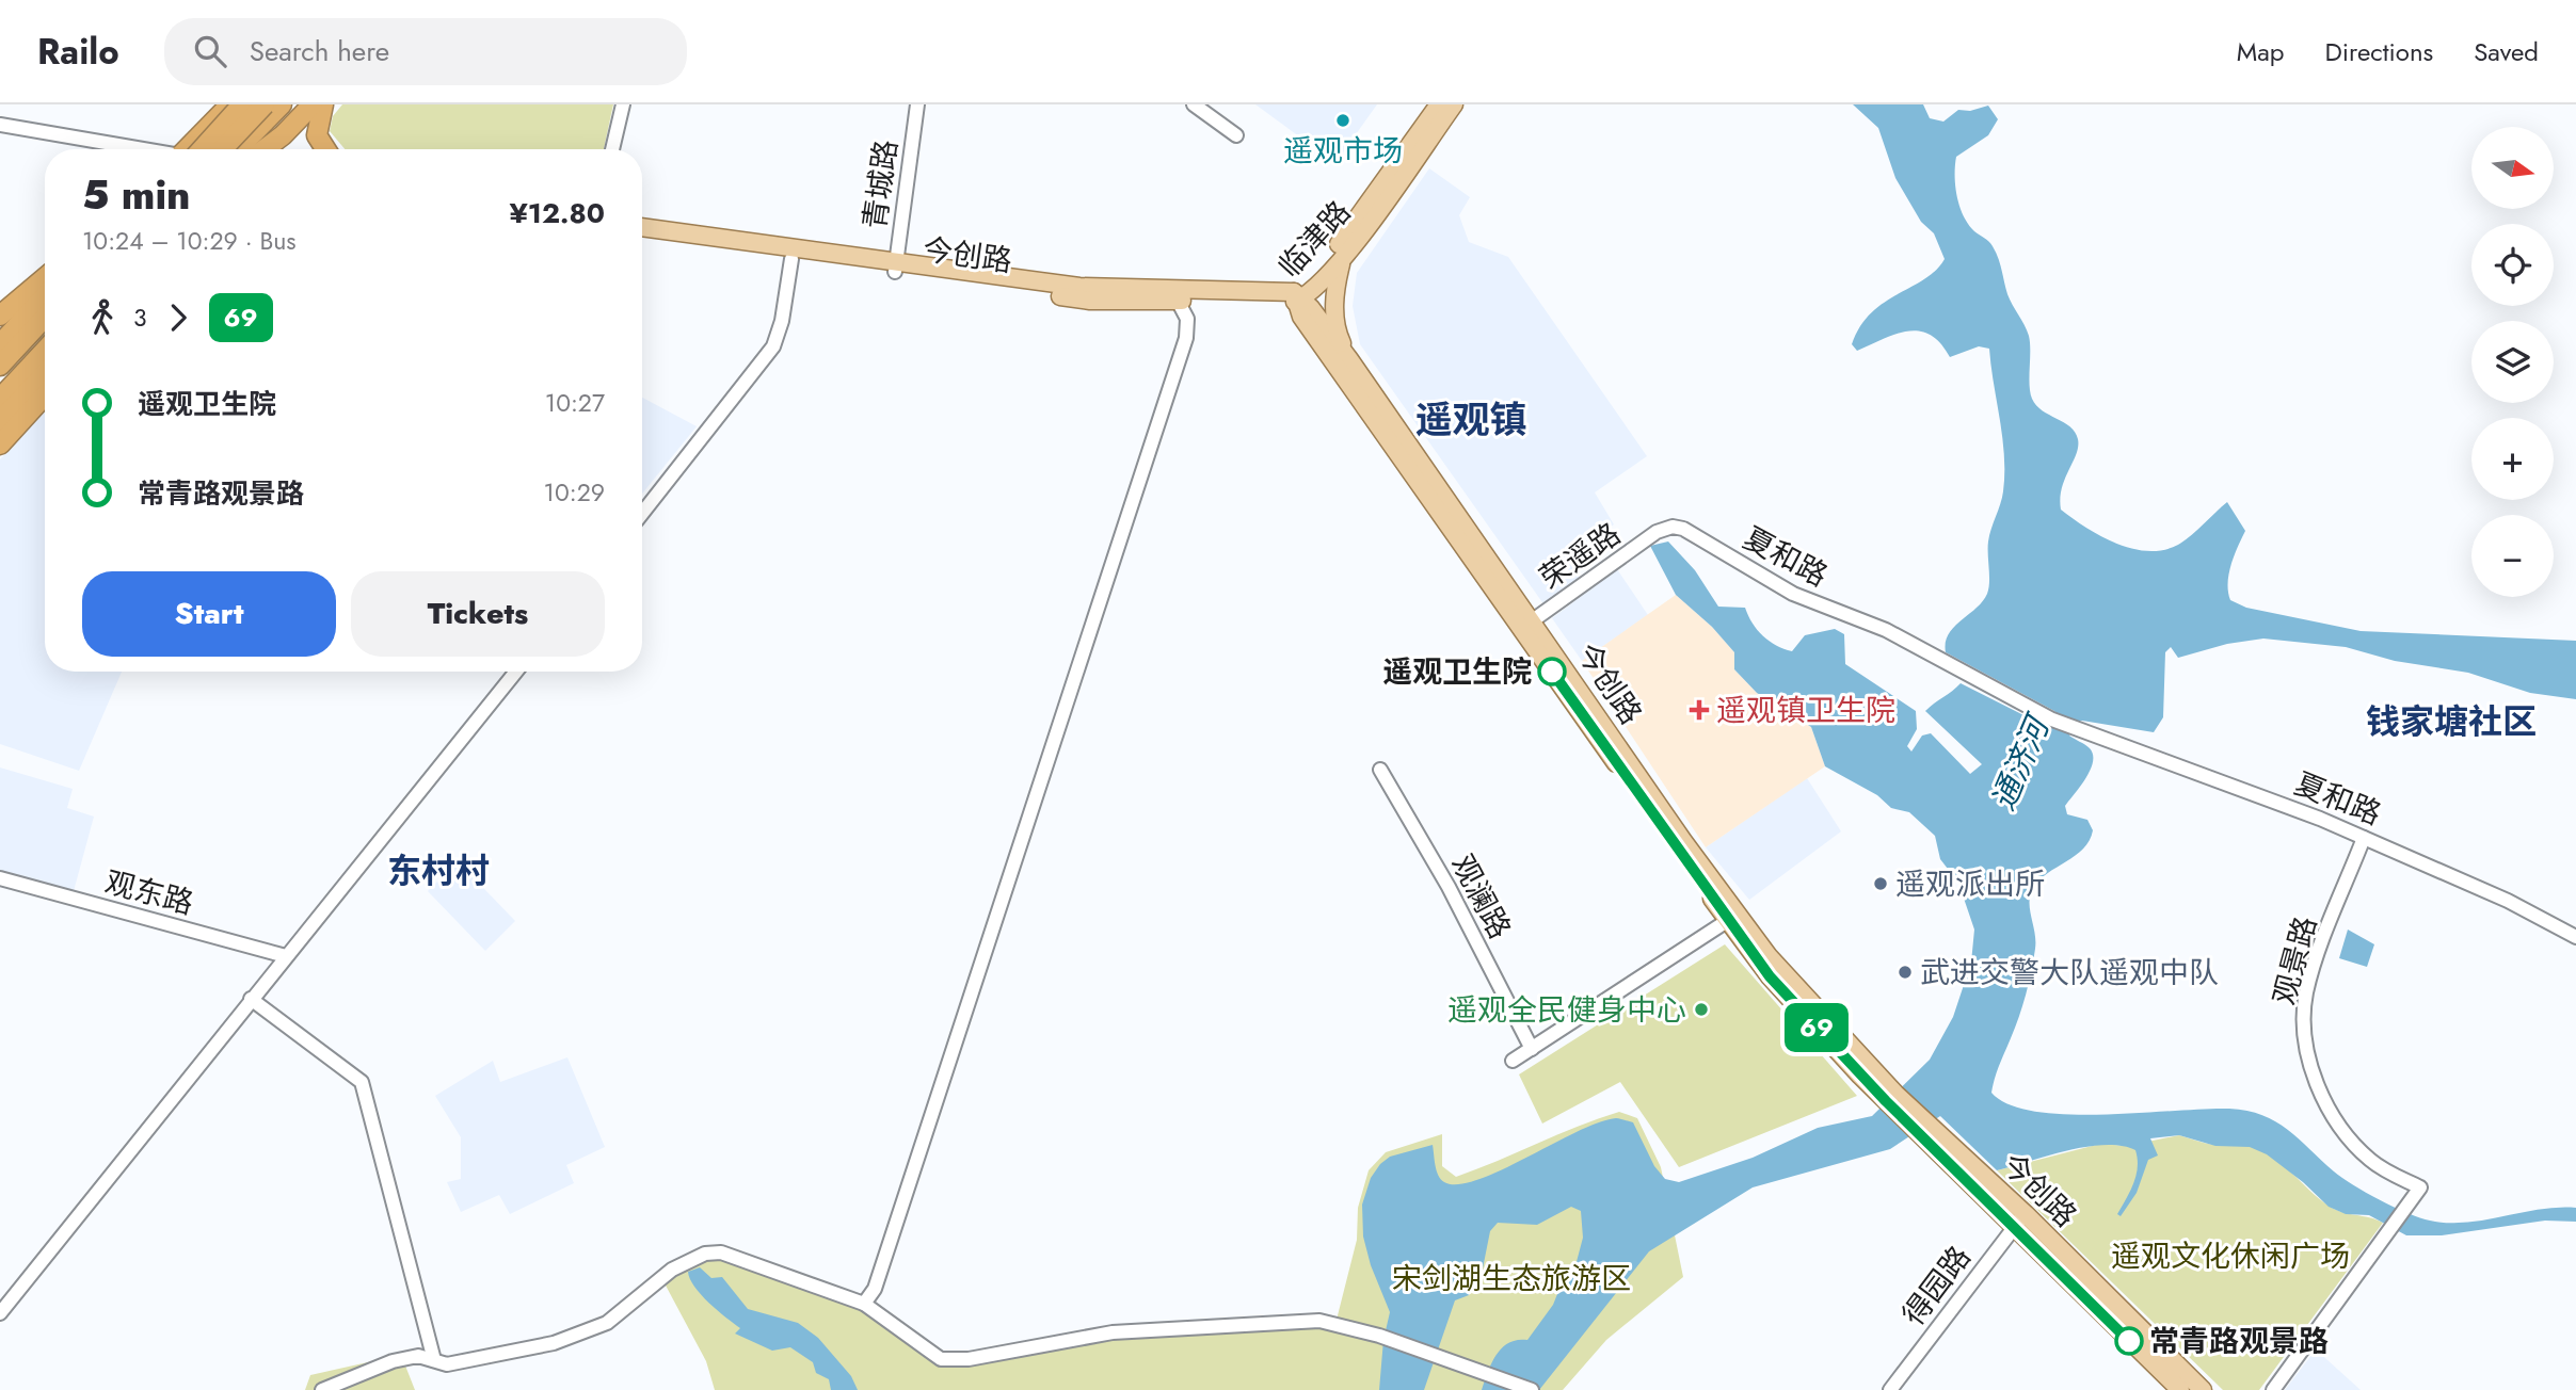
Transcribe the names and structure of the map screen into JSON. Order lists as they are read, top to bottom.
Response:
{
  "streets": {
    "main road": ["临津路", "今创路"],
    "street": [
      "青城路",
      "荣遥路",
      "夏和路",
      "观东路",
      "观澜路",
      "观景路",
      "得园路"
    ]
  },
  "crossings": [
    ["青城路", "今创路"],
    ["临津路", "今创路"],
    ["今创路", "荣遥路"],
    ["今创路", "得园路"],
    ["荣遥路", "夏和路"],
    ["夏和路", "观景路"]
  ],
  "districts": ["遥观镇", "钱家塘社区", "东村村"],
  "water": ["通济河"],
  "parks": ["遥观文化休闲广场", "宋剑湖生态旅游区"],
  "places": {
    "other": [
      "遥观市场",
      "遥观卫生院",
      "遥观派出所",
      "武进交警大队遥观中队",
      "遥观全民健身中心",
      "常青路观景路"
    ],
    "health": ["遥观镇卫生院"]
  },
  "lines": ["bus line 69"],
  "north": "right",
  "page": {
    "header": "Railo",
    "search": "Search here",
    "nav": ["Map", "Directions", "Saved"],
    "on_map": "69",
    "map_buttons": ["+", "−"],
    "heading": ["5 min", "10:24 – 10:29 · Bus", "¥12.80"],
    "legs": ["3", "69"],
    "list": [
      {
        "name": "遥观卫生院",
        "value": "10:27"
      },
      {
        "name": "常青路观景路",
        "value": "10:29"
      }
    ],
    "buttons": ["Start", "Tickets"]
  }
}
